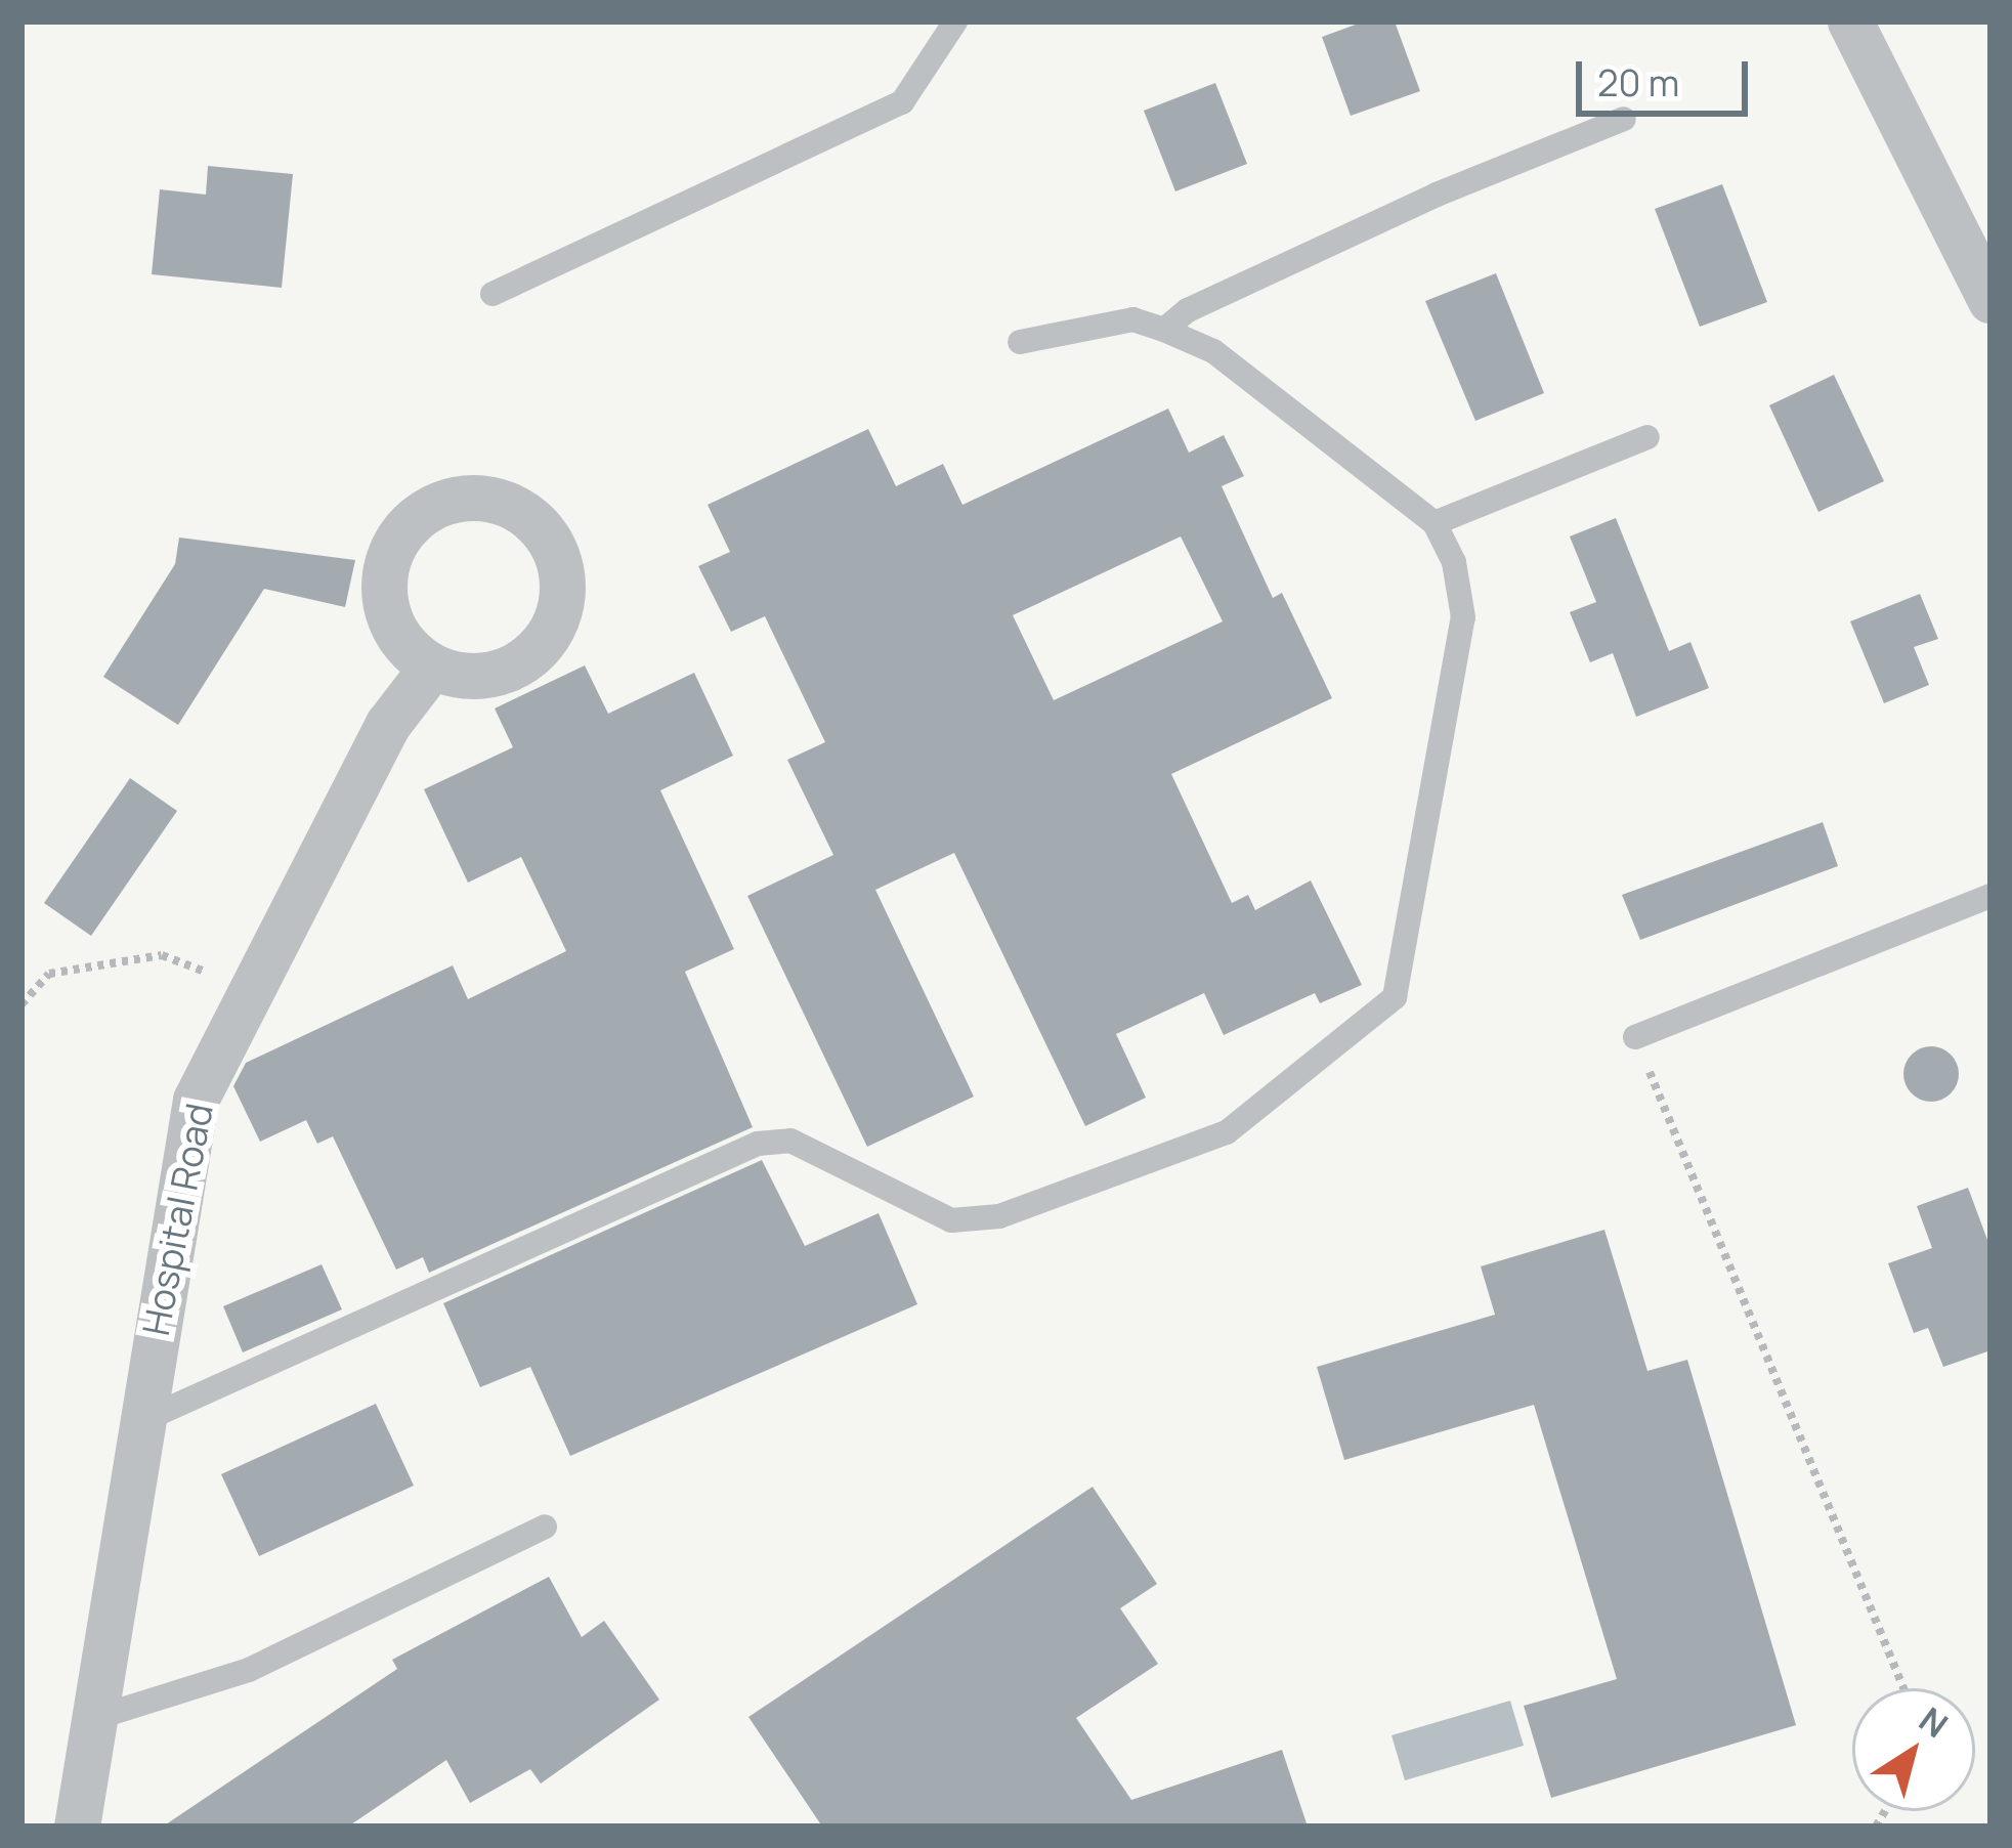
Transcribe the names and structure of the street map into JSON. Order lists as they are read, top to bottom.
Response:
{
  "streets": {
    "street": ["Hospital Road"]
  },
  "scale_bar": "20 m",
  "north": "top right"
}
